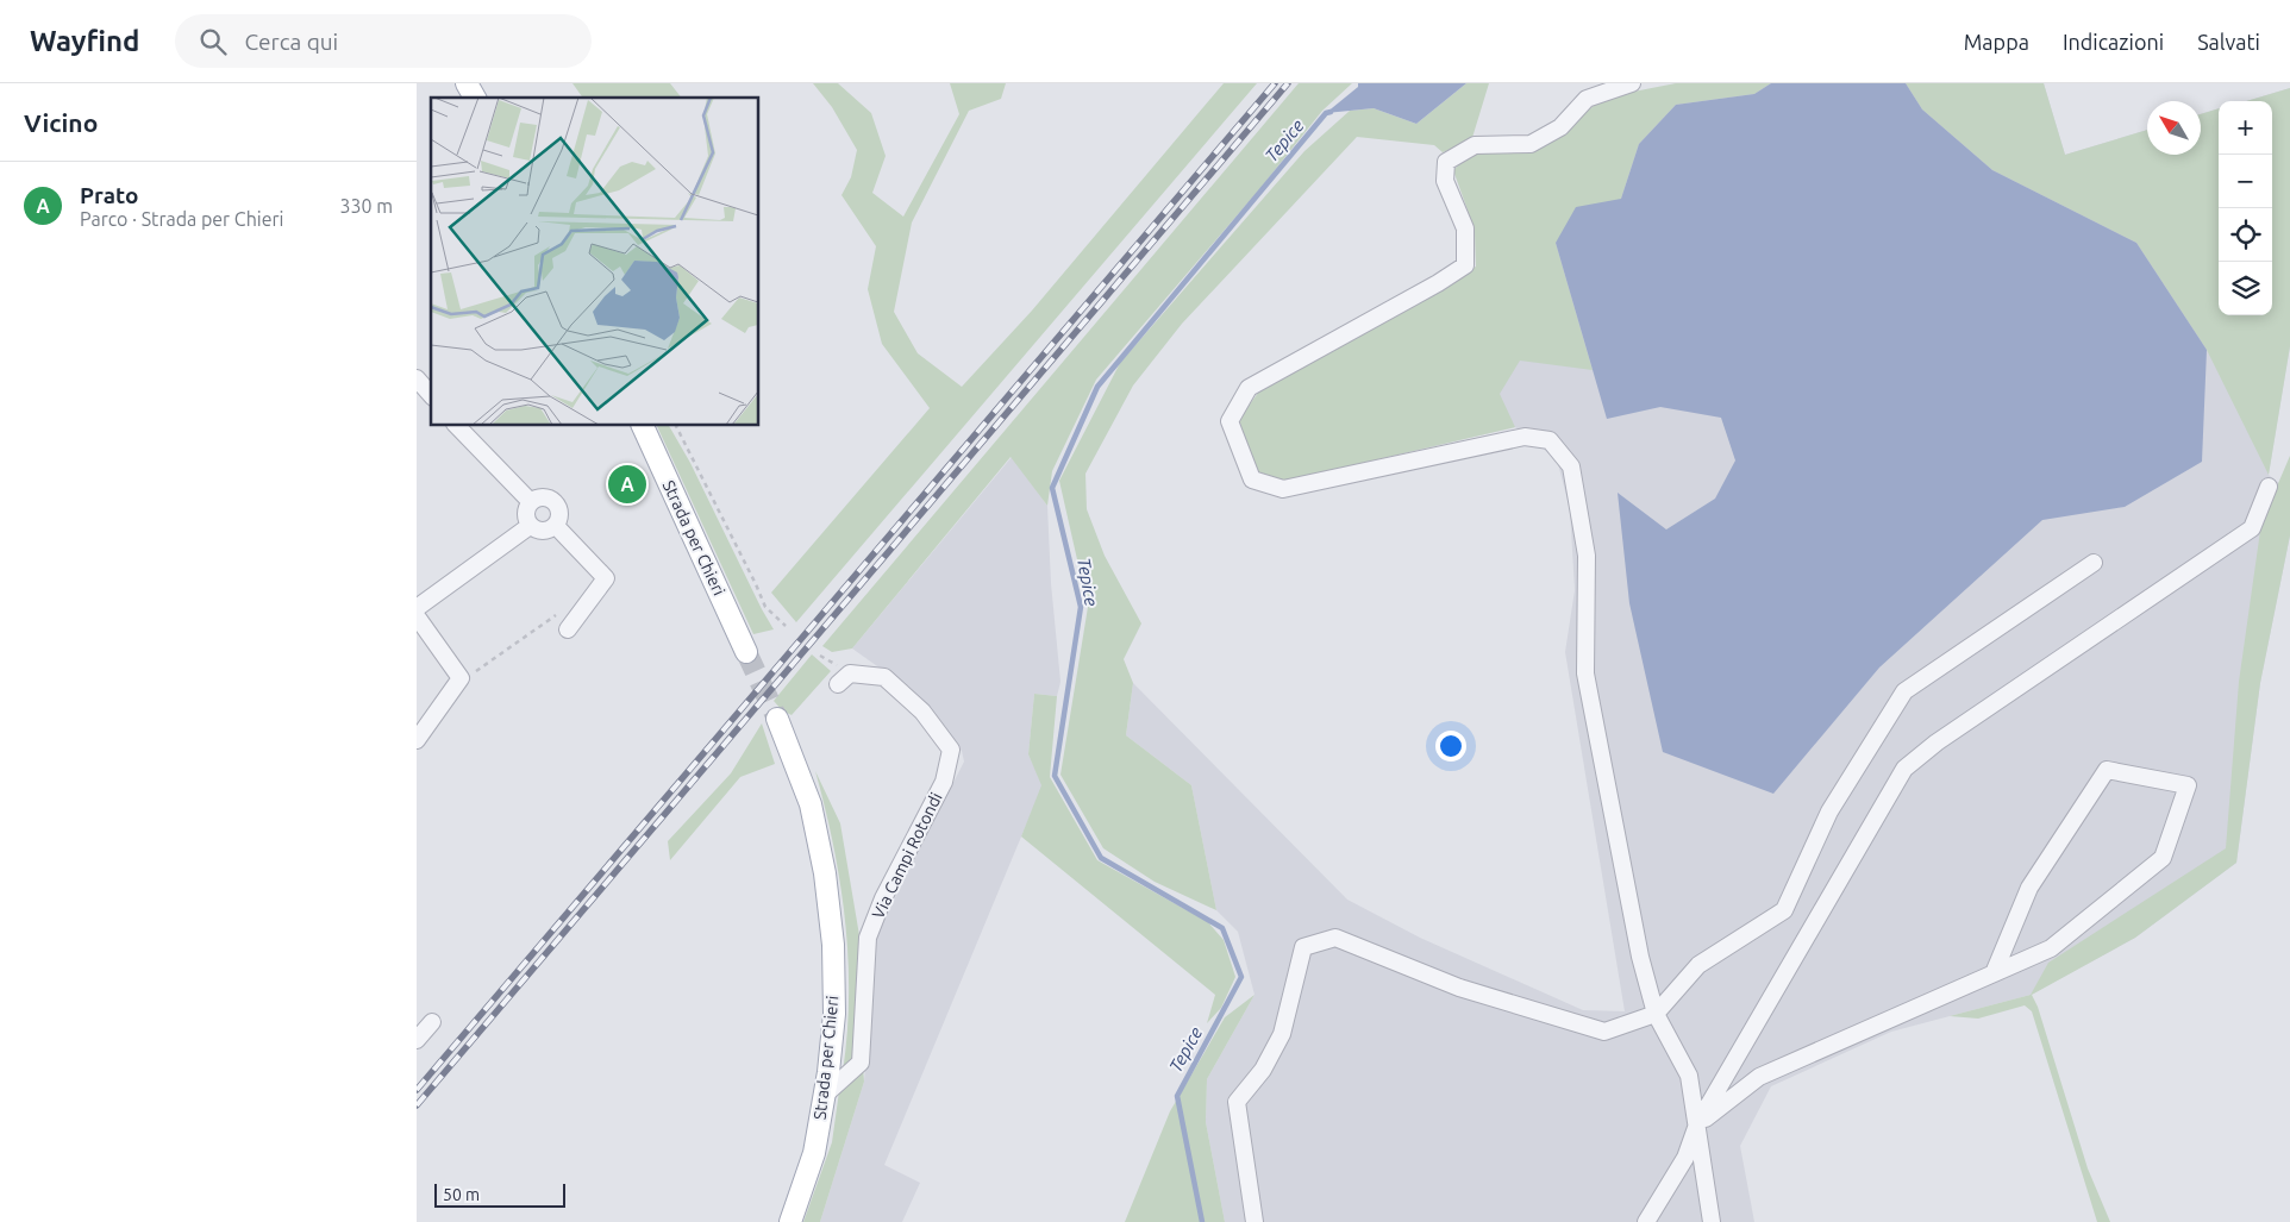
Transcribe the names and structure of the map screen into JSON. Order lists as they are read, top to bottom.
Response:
{
  "streets": {
    "main road": ["Strada per Chieri"],
    "street": ["Via Campi Rotondi"]
  },
  "crossings": [
    ["Strada per Chieri", "Via Campi Rotondi"]
  ],
  "water": ["Tepice"],
  "scale_bar": "50 m",
  "north": "top left",
  "page": {
    "header": "Wayfind",
    "search": "Cerca qui",
    "nav": ["Mappa", "Indicazioni", "Salvati"],
    "heading": "Vicino",
    "map_buttons": ["+", "−"],
    "list": [
      {
        "mark": "A",
        "name": "Prato",
        "note": "Parco · Strada per Chieri",
        "value": "330 m"
      }
    ],
    "pins": "A",
    "scale": "50 m"
  }
}
